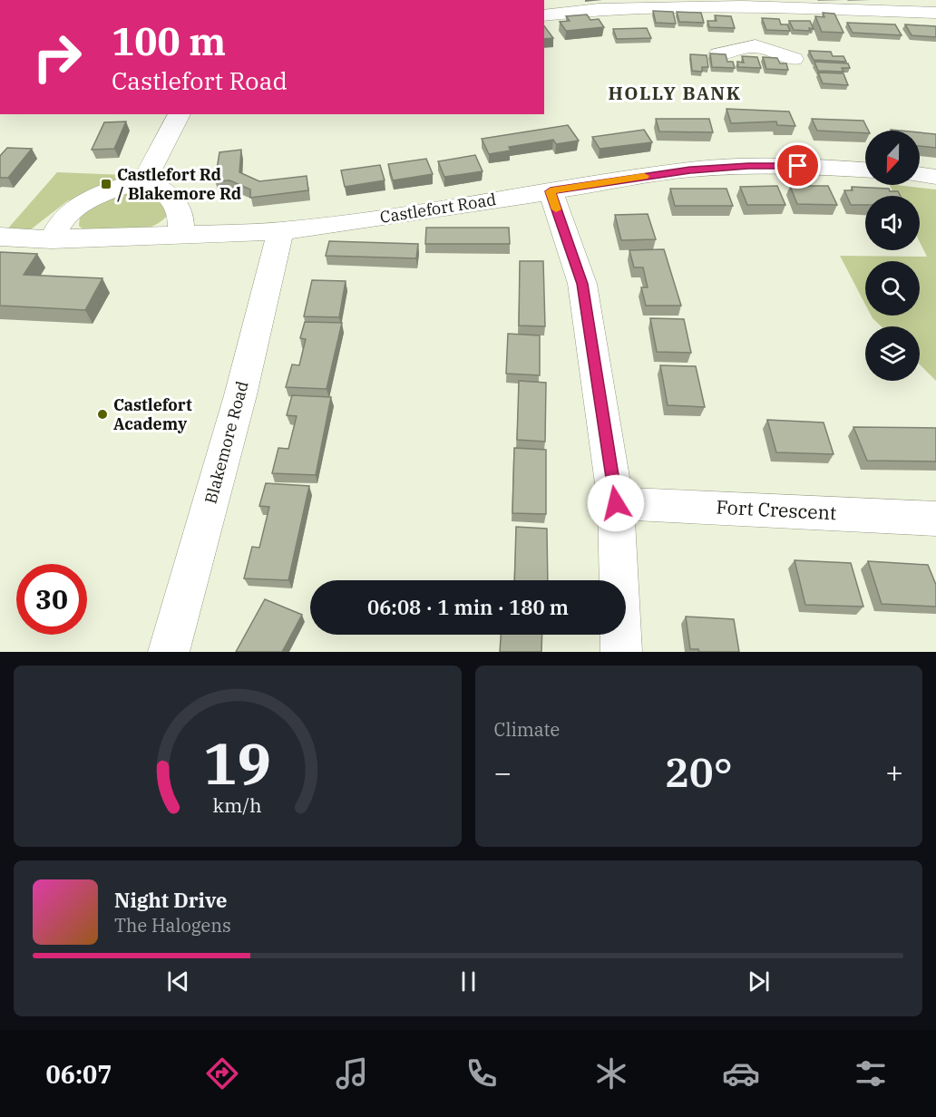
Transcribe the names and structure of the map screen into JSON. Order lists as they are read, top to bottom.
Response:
{
  "streets": {
    "street": ["Castlefort Road", "Blakemore Road", "Fort Crescent"]
  },
  "crossings": [
    ["Castlefort Road", "Blakemore Road"]
  ],
  "districts": ["HOLLY BANK"],
  "places": {
    "transit": ["Castlefort Rd / Blakemore Rd"],
    "other": ["Castlefort Academy"]
  },
  "north": "bottom",
  "page": {
    "turn": ["100 m", "Castlefort Road"],
    "limit": "30",
    "trip": "06:08 · 1 min · 180 m",
    "tile": "Climate",
    "heat": ["−", "20°", "+"],
    "song": ["Night Drive", "The Halogens"],
    "tabs": "06:07",
    "gauge": ["19", "km/h"]
  }
}
